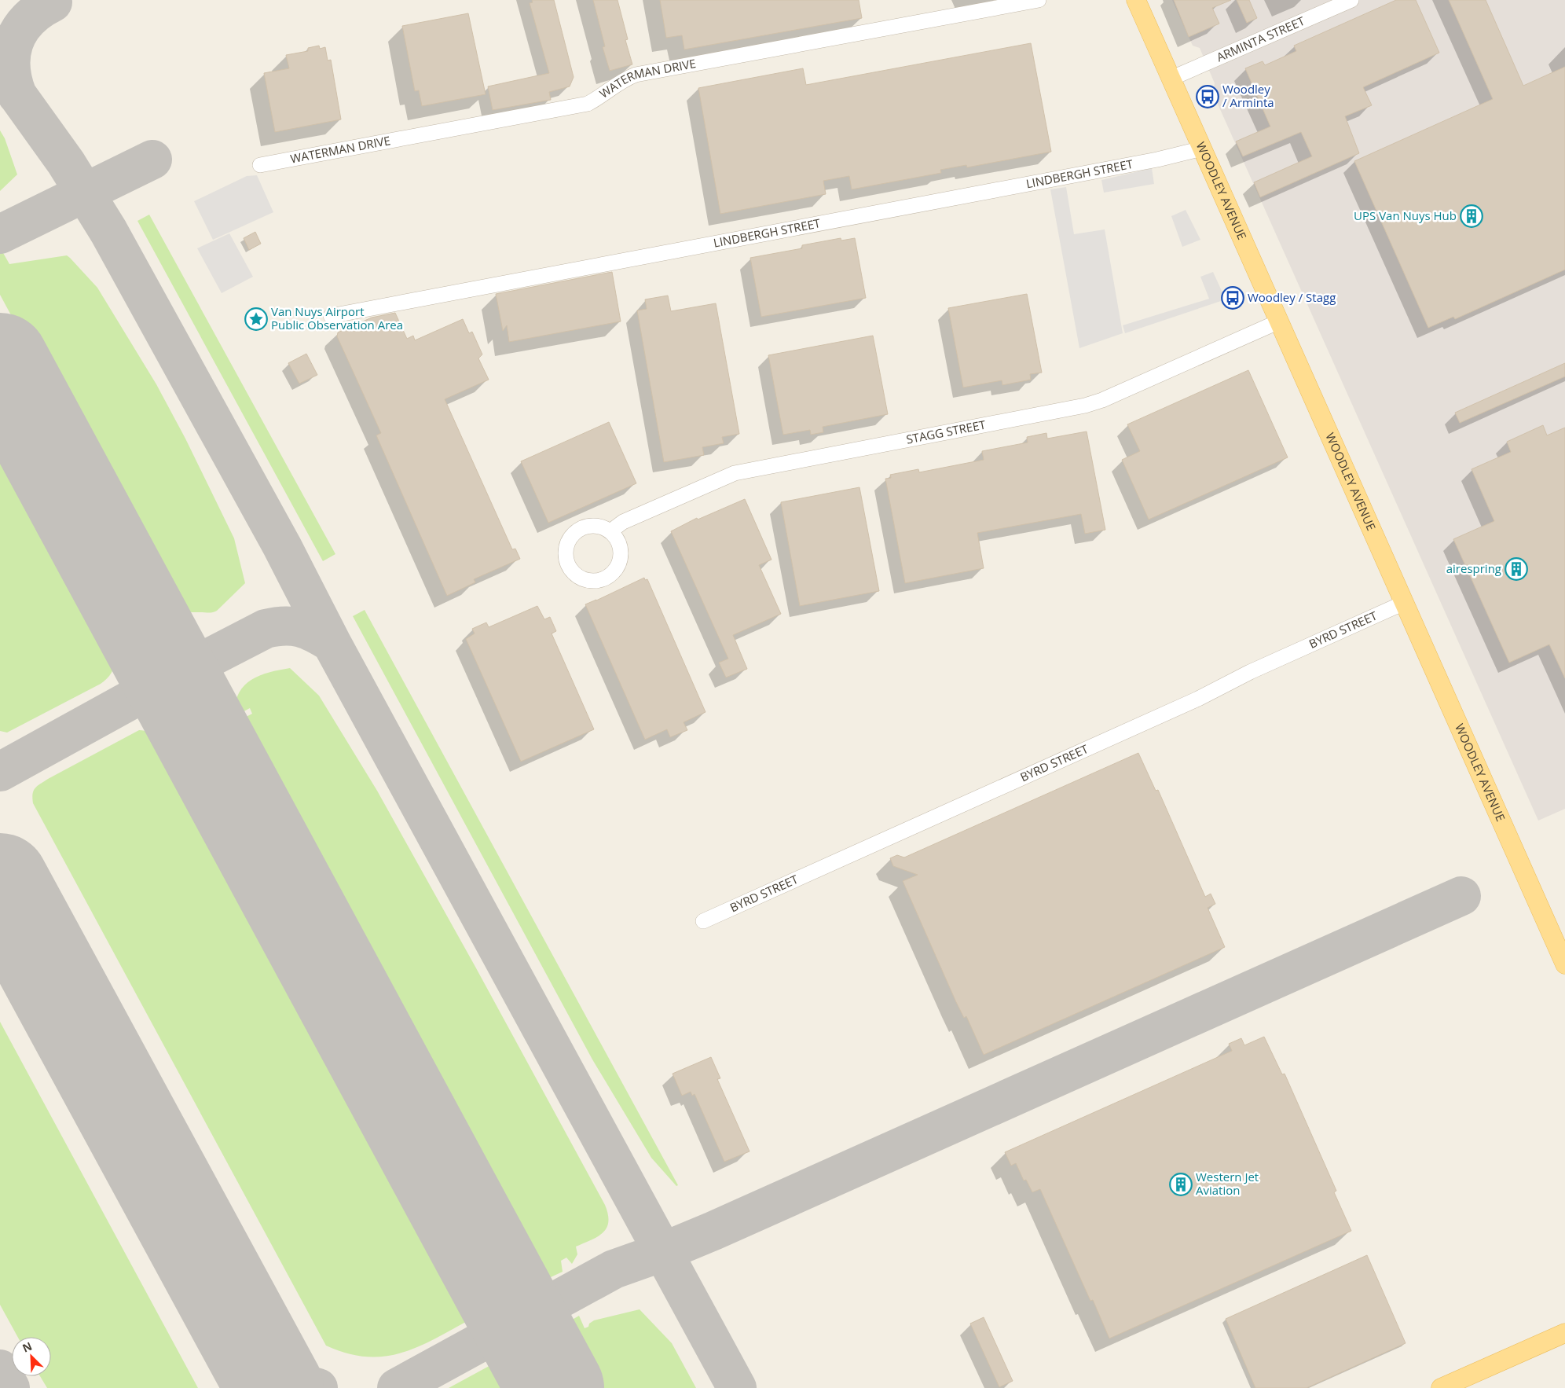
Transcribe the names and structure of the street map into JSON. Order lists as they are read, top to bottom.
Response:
{
  "streets": {
    "main road": ["WOODLEY AVENUE"],
    "street": [
      "ARMINTA STREET",
      "WATERMAN DRIVE",
      "LINDBERGH STREET",
      "STAGG STREET",
      "BYRD STREET"
    ]
  },
  "crossings": [
    ["ARMINTA STREET", "WOODLEY AVENUE"],
    ["LINDBERGH STREET", "WOODLEY AVENUE"],
    ["WOODLEY AVENUE", "STAGG STREET"],
    ["WOODLEY AVENUE", "BYRD STREET"]
  ],
  "places": {
    "bus stop": ["Woodley / Arminta", "Woodley / Stagg"],
    "building": ["UPS Van Nuys Hub", "airespring", "Western Jet Aviation"],
    "place": ["Van Nuys Airport Public Observation Area"]
  },
  "north": "top left"
}
